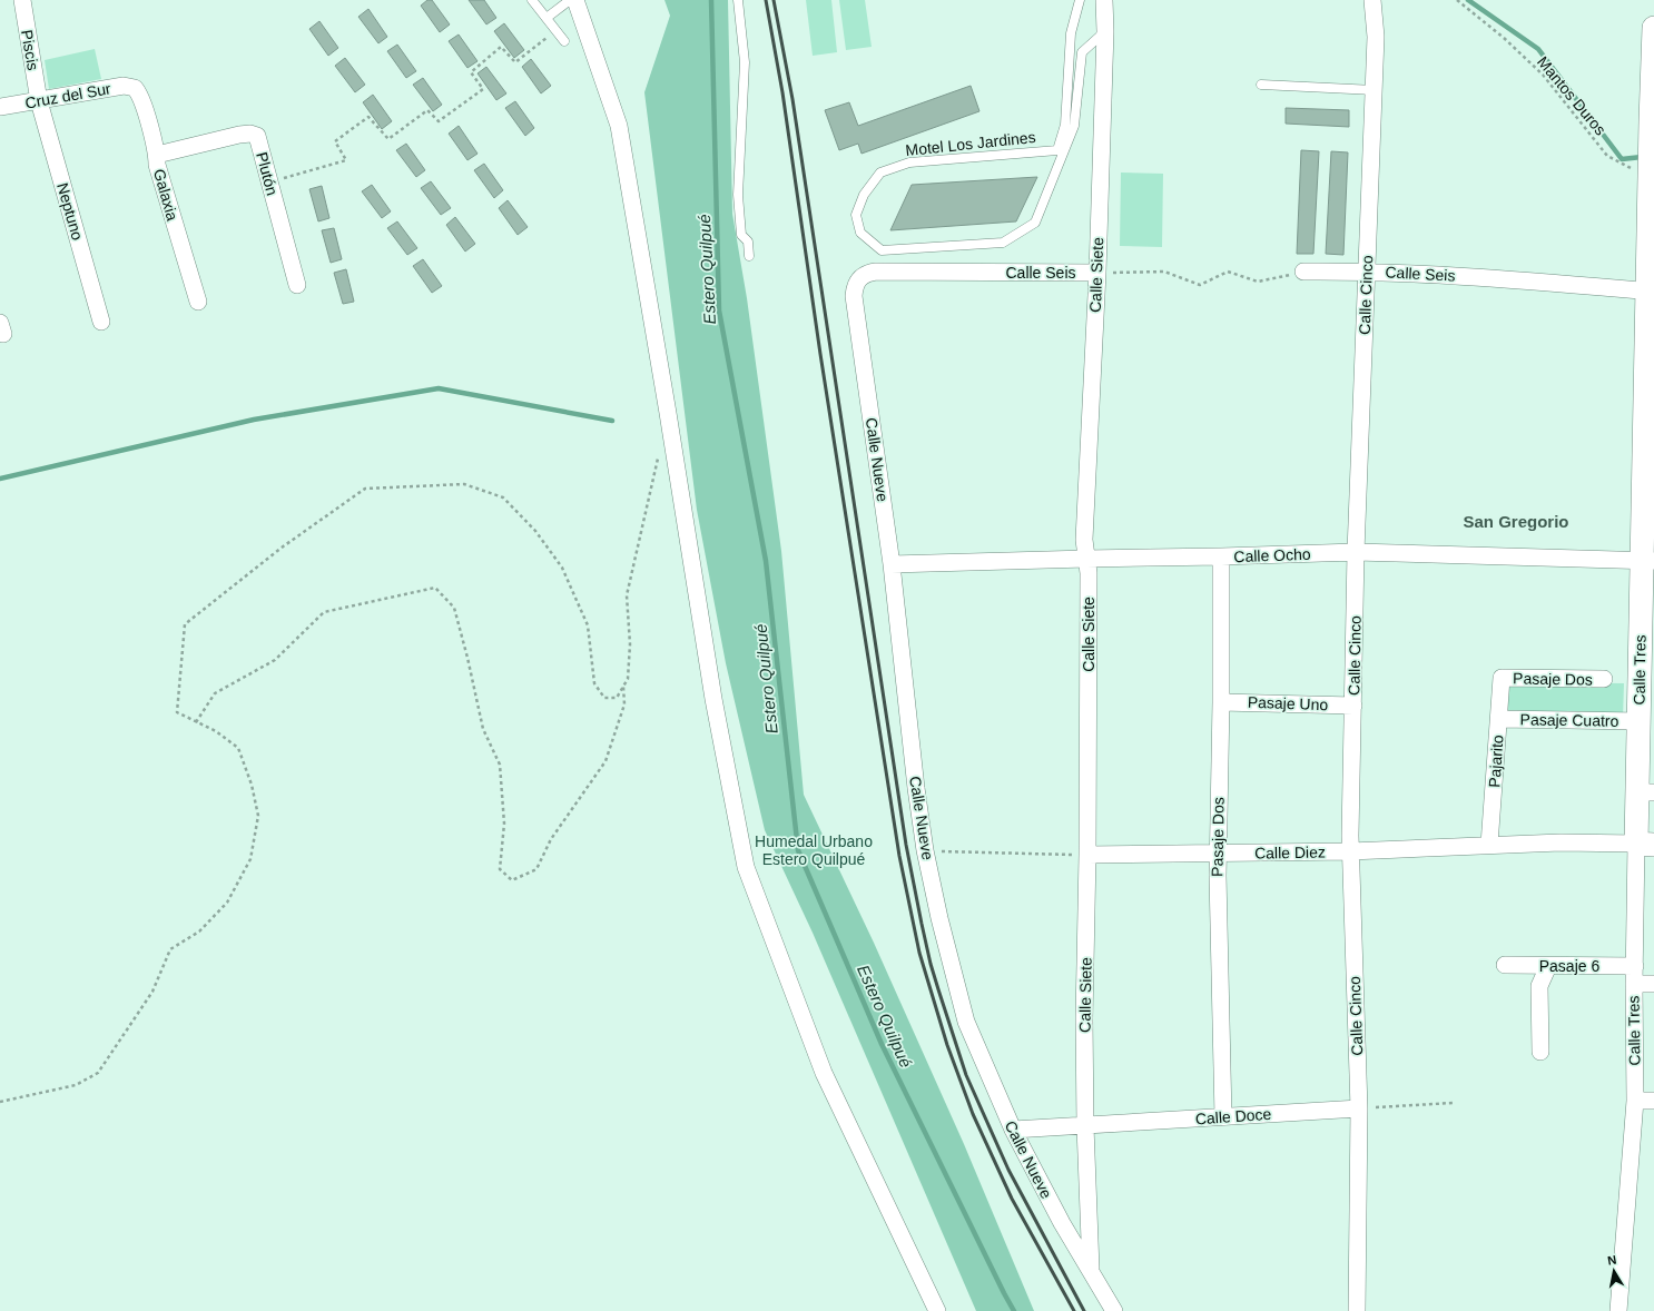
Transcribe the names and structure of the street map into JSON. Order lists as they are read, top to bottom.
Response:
{
  "streets": {
    "main road": ["Calle Tres"],
    "street": [
      "Piscis",
      "Cruz del Sur",
      "Plutón",
      "Galaxia",
      "Neptuno",
      "Calle Seis",
      "Calle Siete",
      "Calle Cinco",
      "Calle Nueve",
      "Calle Ocho",
      "Pasaje Dos",
      "Pasaje Uno",
      "Pasaje Cuatro",
      "Pajarito",
      "Calle Diez",
      "Pasaje 6",
      "Calle Doce"
    ],
    "lane": ["Motel Los Jardines"],
    "path": ["Mantos Duros"]
  },
  "crossings": [
    ["Piscis", "Cruz del Sur"],
    ["Piscis", "Neptuno"],
    ["Cruz del Sur", "Galaxia"],
    ["Cruz del Sur", "Neptuno"],
    ["Motel Los Jardines", "Calle Siete"],
    ["Plutón", "Galaxia"],
    ["Calle Seis", "Calle Siete"],
    ["Calle Seis", "Calle Cinco"],
    ["Calle Seis", "Calle Nueve"],
    ["Calle Seis", "Calle Tres"],
    ["Calle Siete", "Calle Nueve"],
    ["Calle Siete", "Calle Ocho"],
    ["Calle Siete", "Calle Diez"],
    ["Calle Siete", "Calle Doce"],
    ["Calle Cinco", "Calle Ocho"],
    ["Calle Cinco", "Pasaje Uno"],
    ["Calle Cinco", "Calle Diez"],
    ["Calle Cinco", "Calle Doce"],
    ["Calle Nueve", "Calle Ocho"],
    ["Calle Nueve", "Calle Doce"],
    ["Calle Ocho", "Calle Tres"],
    ["Calle Ocho", "Pasaje Dos"],
    ["Calle Tres", "Pasaje Cuatro"],
    ["Calle Tres", "Calle Diez"],
    ["Calle Tres", "Pasaje 6"],
    ["Pasaje Dos", "Pasaje Uno"],
    ["Pasaje Dos", "Pajarito"],
    ["Pasaje Dos", "Calle Diez"],
    ["Pasaje Dos", "Calle Doce"],
    ["Pasaje Cuatro", "Pajarito"],
    ["Pajarito", "Calle Diez"]
  ],
  "districts": ["San Gregorio"],
  "water": ["Estero Quilpué"],
  "parks": ["Humedal Urbano Estero Quilpué"],
  "north": "top"
}
